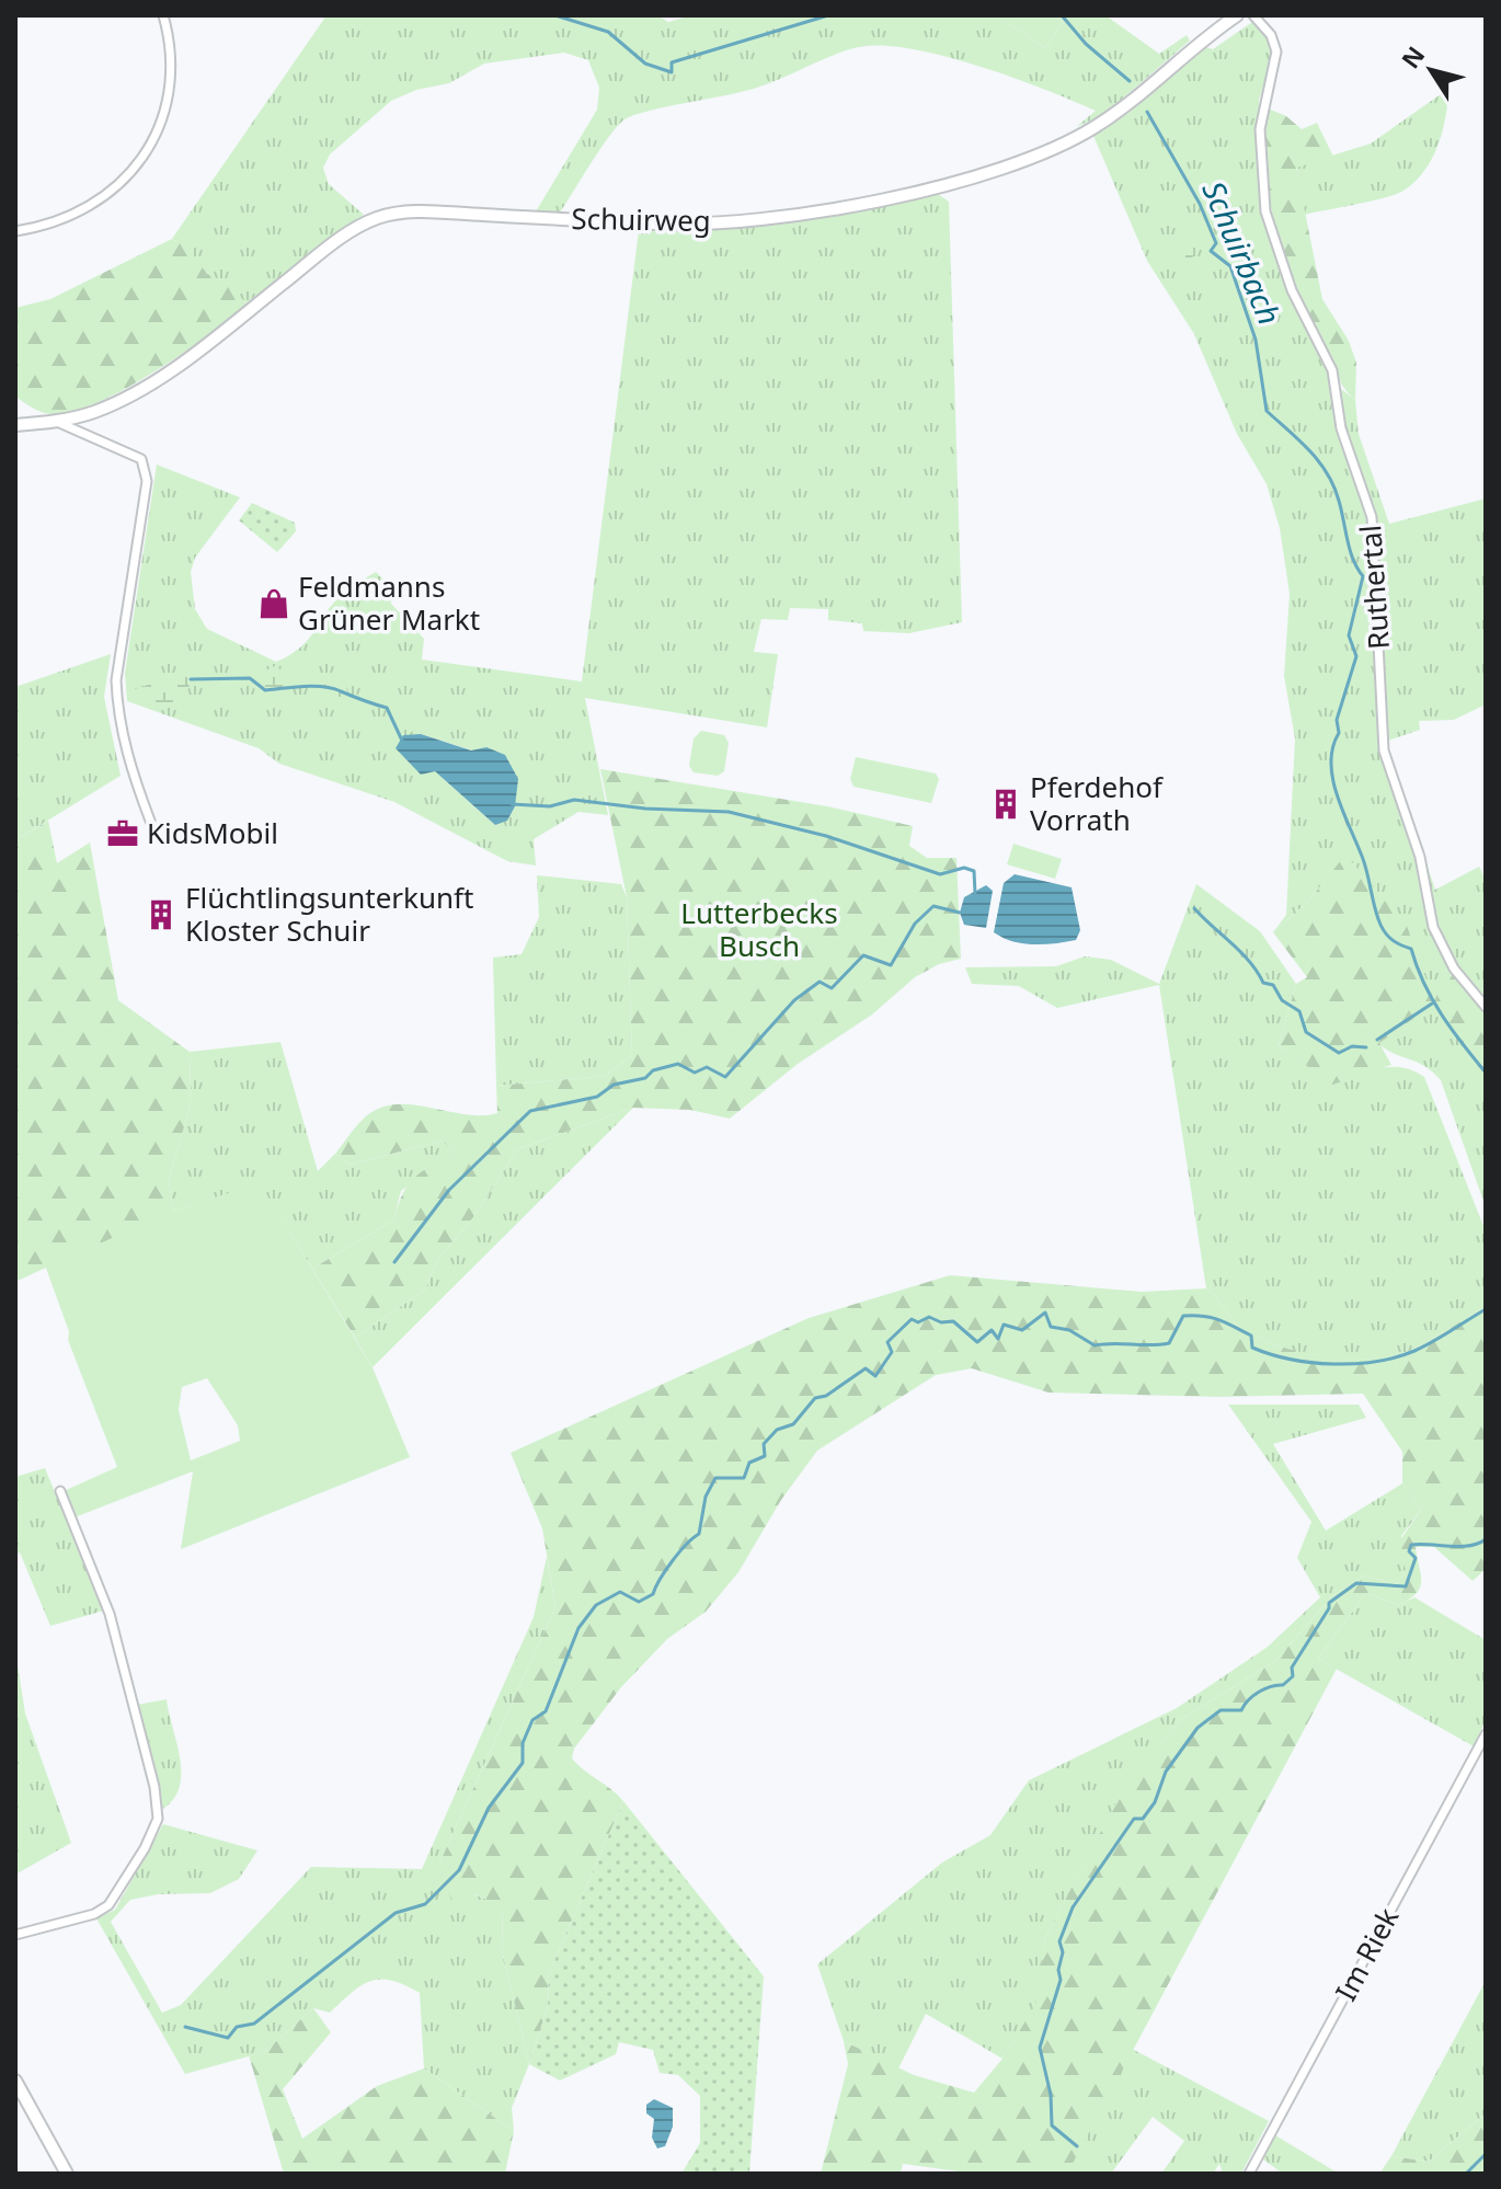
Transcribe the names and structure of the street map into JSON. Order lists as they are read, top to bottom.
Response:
{
  "streets": {
    "main road": ["Schuirweg"],
    "street": ["Ruthertal", "Im Riek"]
  },
  "water": ["Schuirbach"],
  "parks": ["Lutterbecks Busch"],
  "places": {
    "shop": ["Feldmanns Grüner Markt"],
    "building": ["Pferdehof Vorrath", "Flüchtlingsunterkunft Kloster Schuir"],
    "office": ["KidsMobil"]
  },
  "north": "top left"
}
